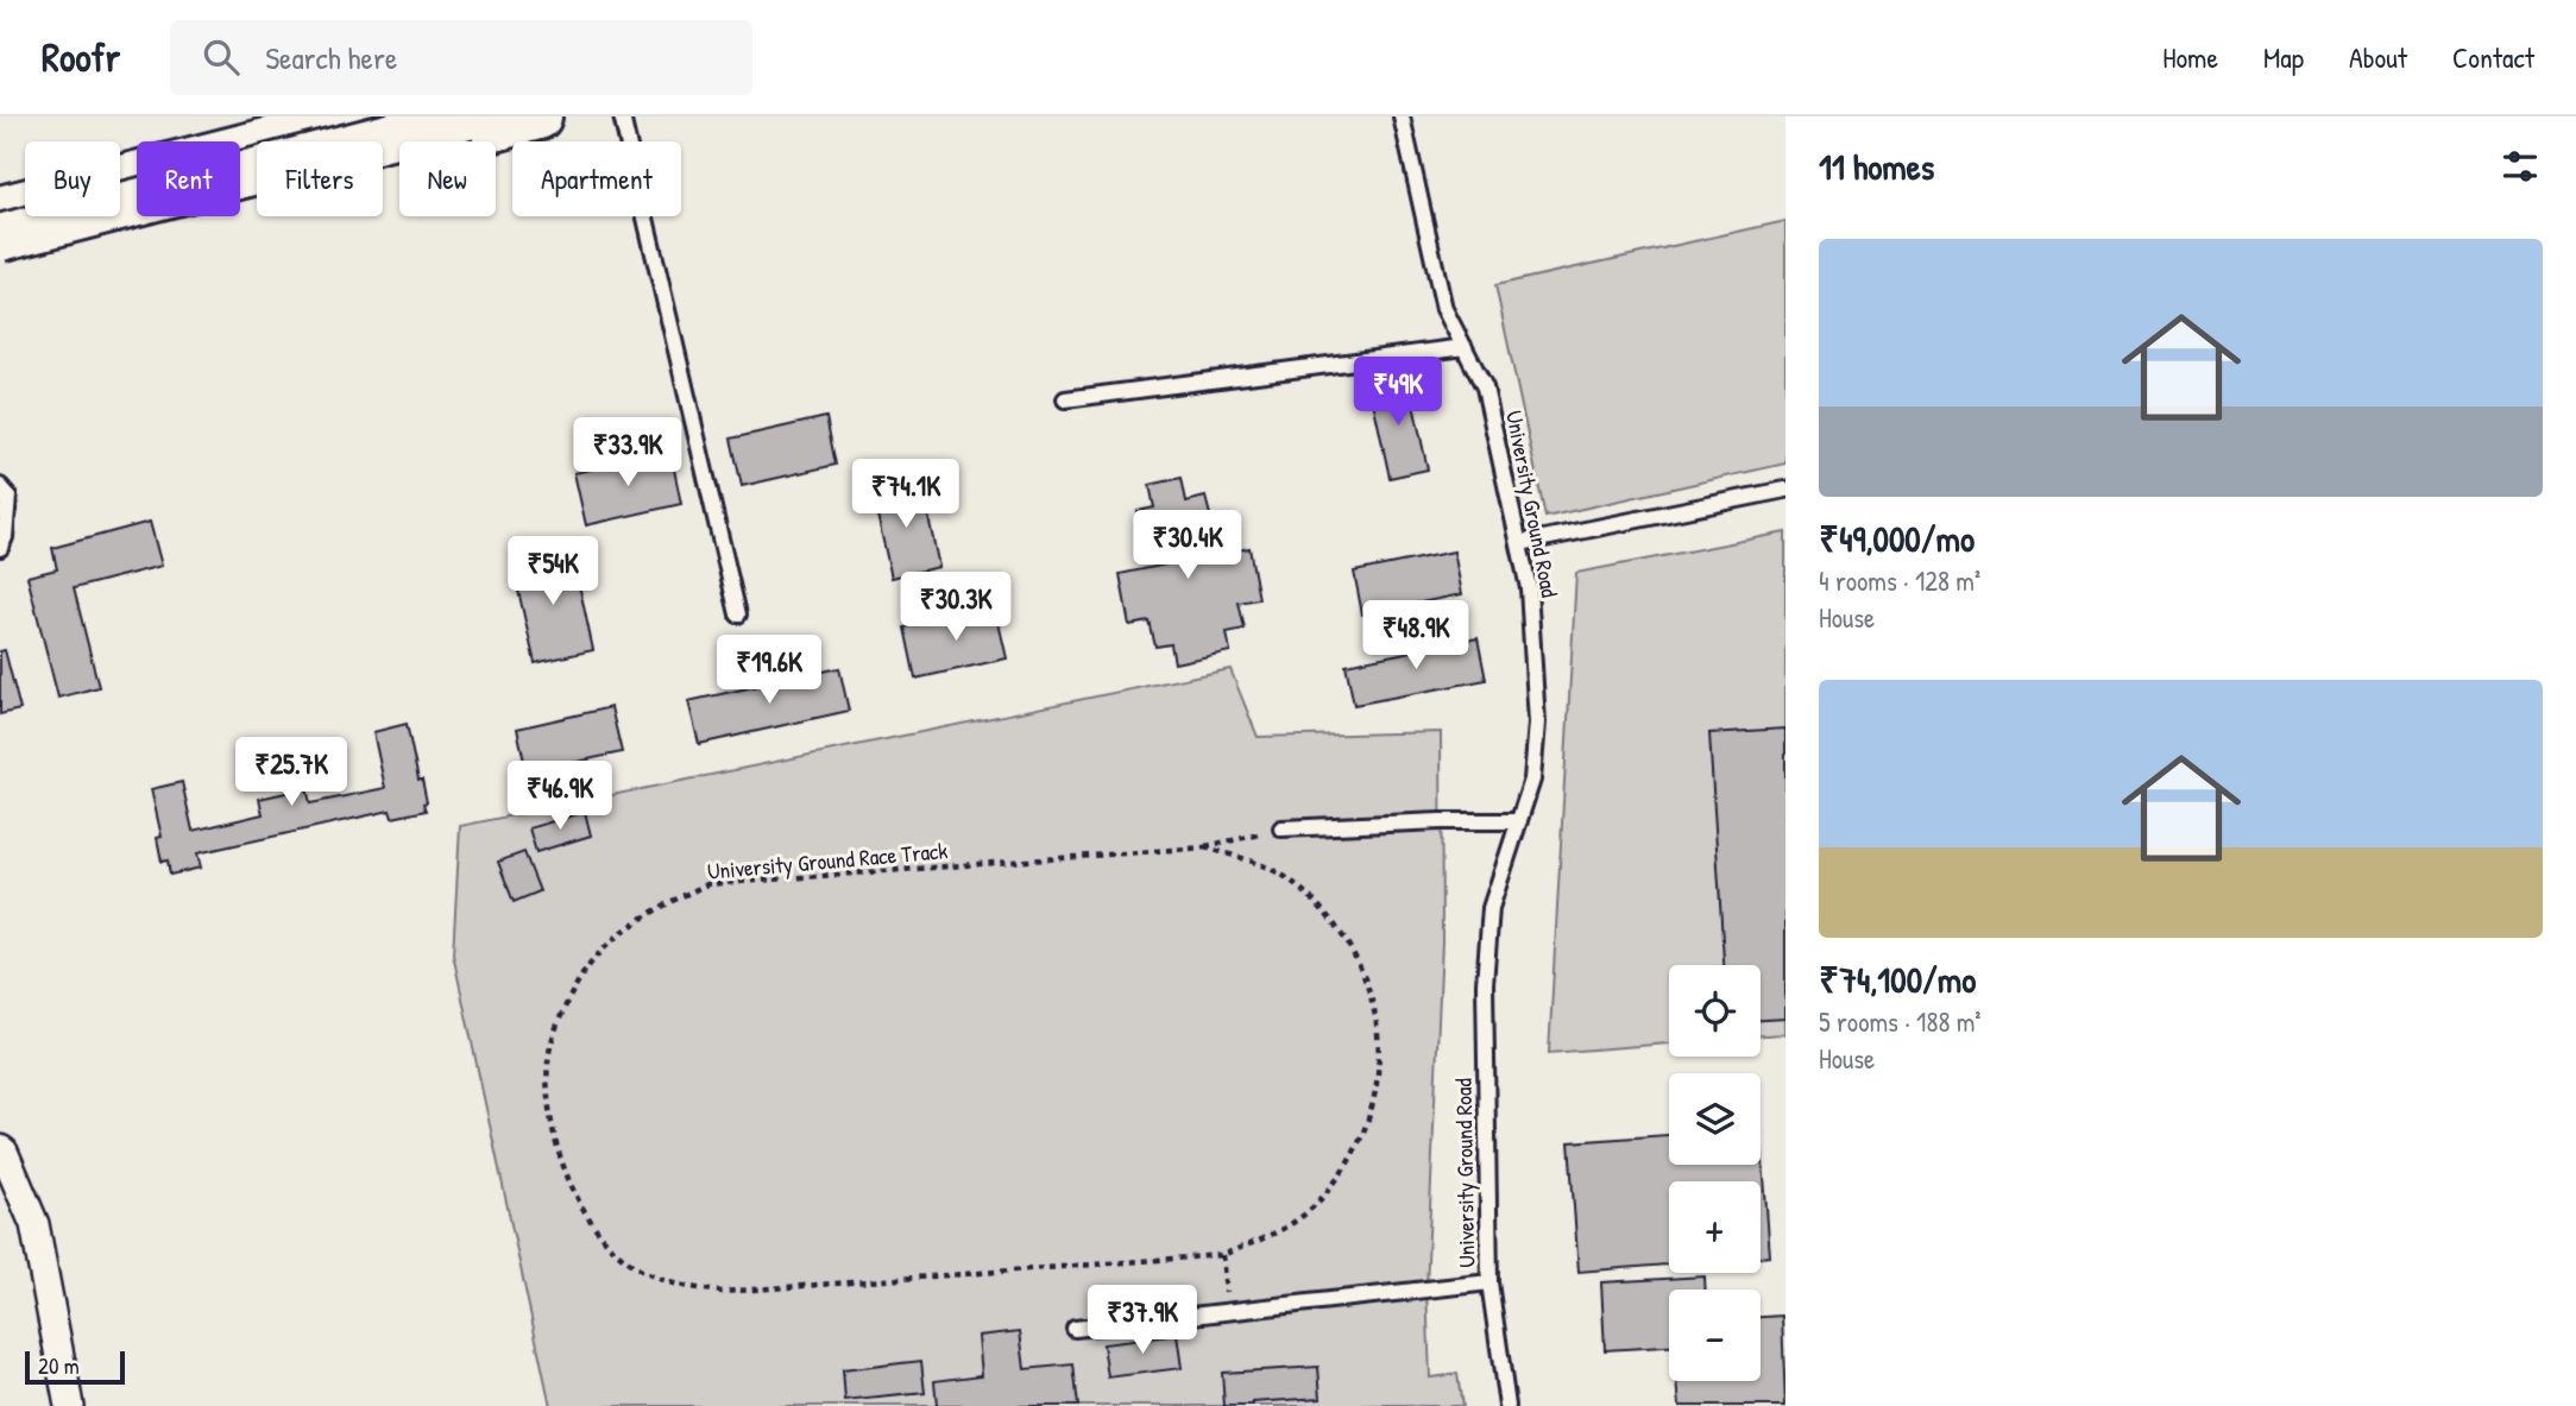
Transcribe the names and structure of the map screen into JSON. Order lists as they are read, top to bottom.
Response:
{
  "streets": {
    "lane": ["University Ground Road"],
    "path": ["University Ground Race Track"]
  },
  "scale_bar": "20 m",
  "page": {
    "header": "Roofr",
    "search": "Search here",
    "nav": [
      "Home",
      "Map",
      "About",
      "Contact"
    ],
    "heading": "11 homes",
    "chip": [
      "Buy",
      "Rent",
      "Filters",
      "New",
      "Apartment"
    ],
    "list": [
      {
        "name": "₹49,000/mo",
        "note": "4 rooms · 128 m² · House"
      },
      {
        "name": "₹74,100/mo",
        "note": "5 rooms · 188 m² · House"
      }
    ],
    "price": [
      "₹49K",
      "₹33.9K",
      "₹74.1K",
      "₹30.4K",
      "₹54K",
      "₹30.3K",
      "₹48.9K",
      "₹19.6K",
      "₹25.7K",
      "₹46.9K",
      "₹37.9K"
    ],
    "map_buttons": ["+", "−"],
    "scale": "20 m"
  }
}
